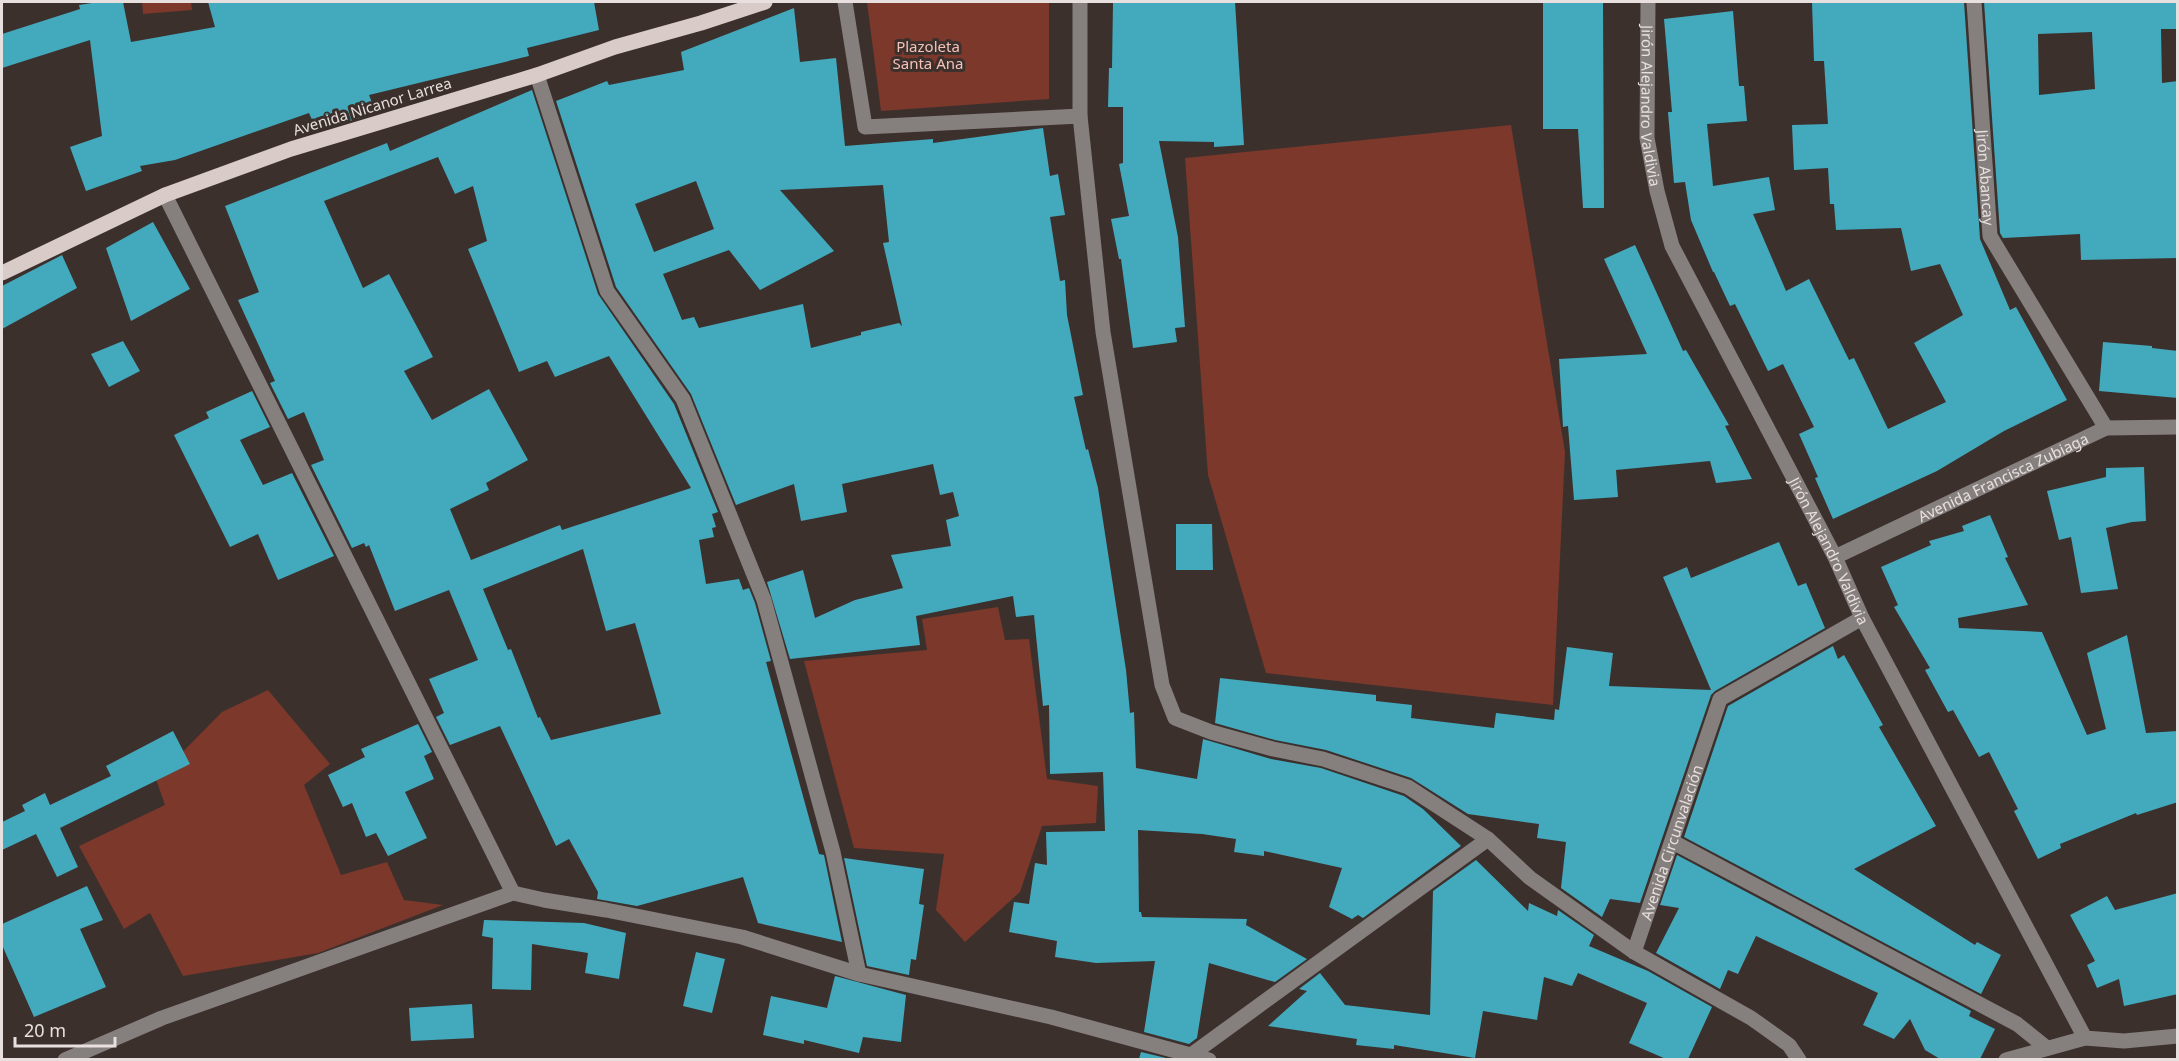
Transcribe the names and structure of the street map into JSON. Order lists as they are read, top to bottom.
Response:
{
  "streets": {
    "main road": ["Avenida Nicanor Larrea"],
    "street": [
      "Jirón Alejandro Valdivia",
      "Jirón Abancay",
      "Avenida Francisca Zubiaga",
      "Avenida Circunvalación"
    ]
  },
  "crossings": [
    ["Jirón Alejandro Valdivia", "Avenida Francisca Zubiaga"],
    ["Jirón Alejandro Valdivia", "Avenida Circunvalación"],
    ["Jirón Abancay", "Avenida Francisca Zubiaga"]
  ],
  "parks": ["Plazoleta Santa Ana"],
  "scale_bar": "20 m"
}
